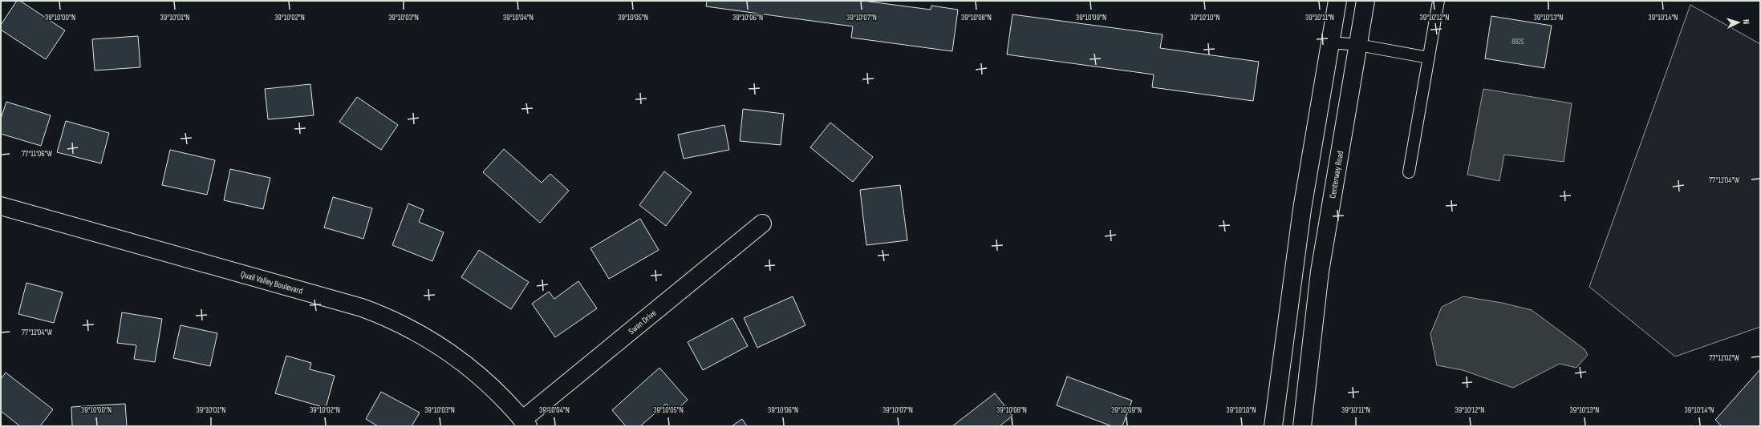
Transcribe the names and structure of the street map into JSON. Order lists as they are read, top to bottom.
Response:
{
  "streets": {
    "street": ["Centerway Road", "Quail Valley Boulevard", "Swan Drive"]
  },
  "crossings": [
    ["Quail Valley Boulevard", "Swan Drive"]
  ],
  "house_numbers": ["8825"],
  "north": "right",
  "coordinates": [
    "39°10'00\"N",
    "39°10'01\"N",
    "39°10'02\"N",
    "39°10'03\"N",
    "39°10'04\"N",
    "39°10'05\"N",
    "39°10'06\"N",
    "39°10'07\"N",
    "39°10'08\"N",
    "39°10'09\"N",
    "39°10'10\"N",
    "39°10'11\"N",
    "39°10'12\"N",
    "39°10'13\"N",
    "39°10'14\"N",
    "77°11'06\"W",
    "77°11'04\"W",
    "77°11'02\"W"
  ]
}
